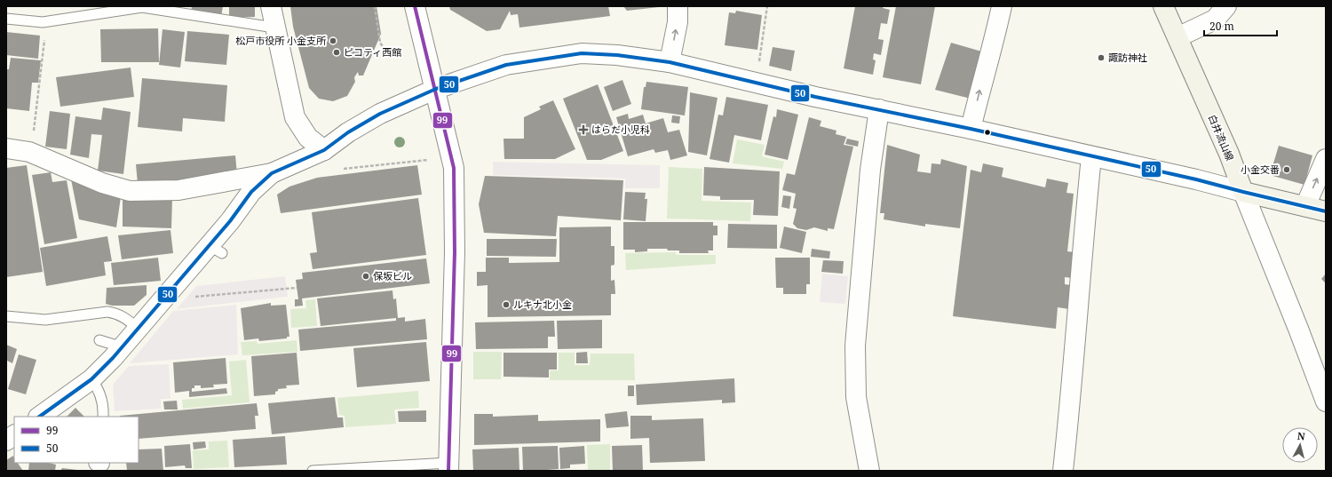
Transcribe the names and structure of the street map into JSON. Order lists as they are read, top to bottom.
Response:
{
  "streets": {
    "main road": ["白井流山線"]
  },
  "places": {
    "other": [
      "松戸市役所 小金支所",
      "ピコティ西館",
      "諏訪神社",
      "小金交番",
      "保坂ビル",
      "ルキナ北小金"
    ],
    "health": ["はらだ小児科"]
  },
  "lines": ["transit line 99", "transit line 50"],
  "legend": ["99", "50"],
  "scale_bar": "20 m",
  "north": "top"
}
